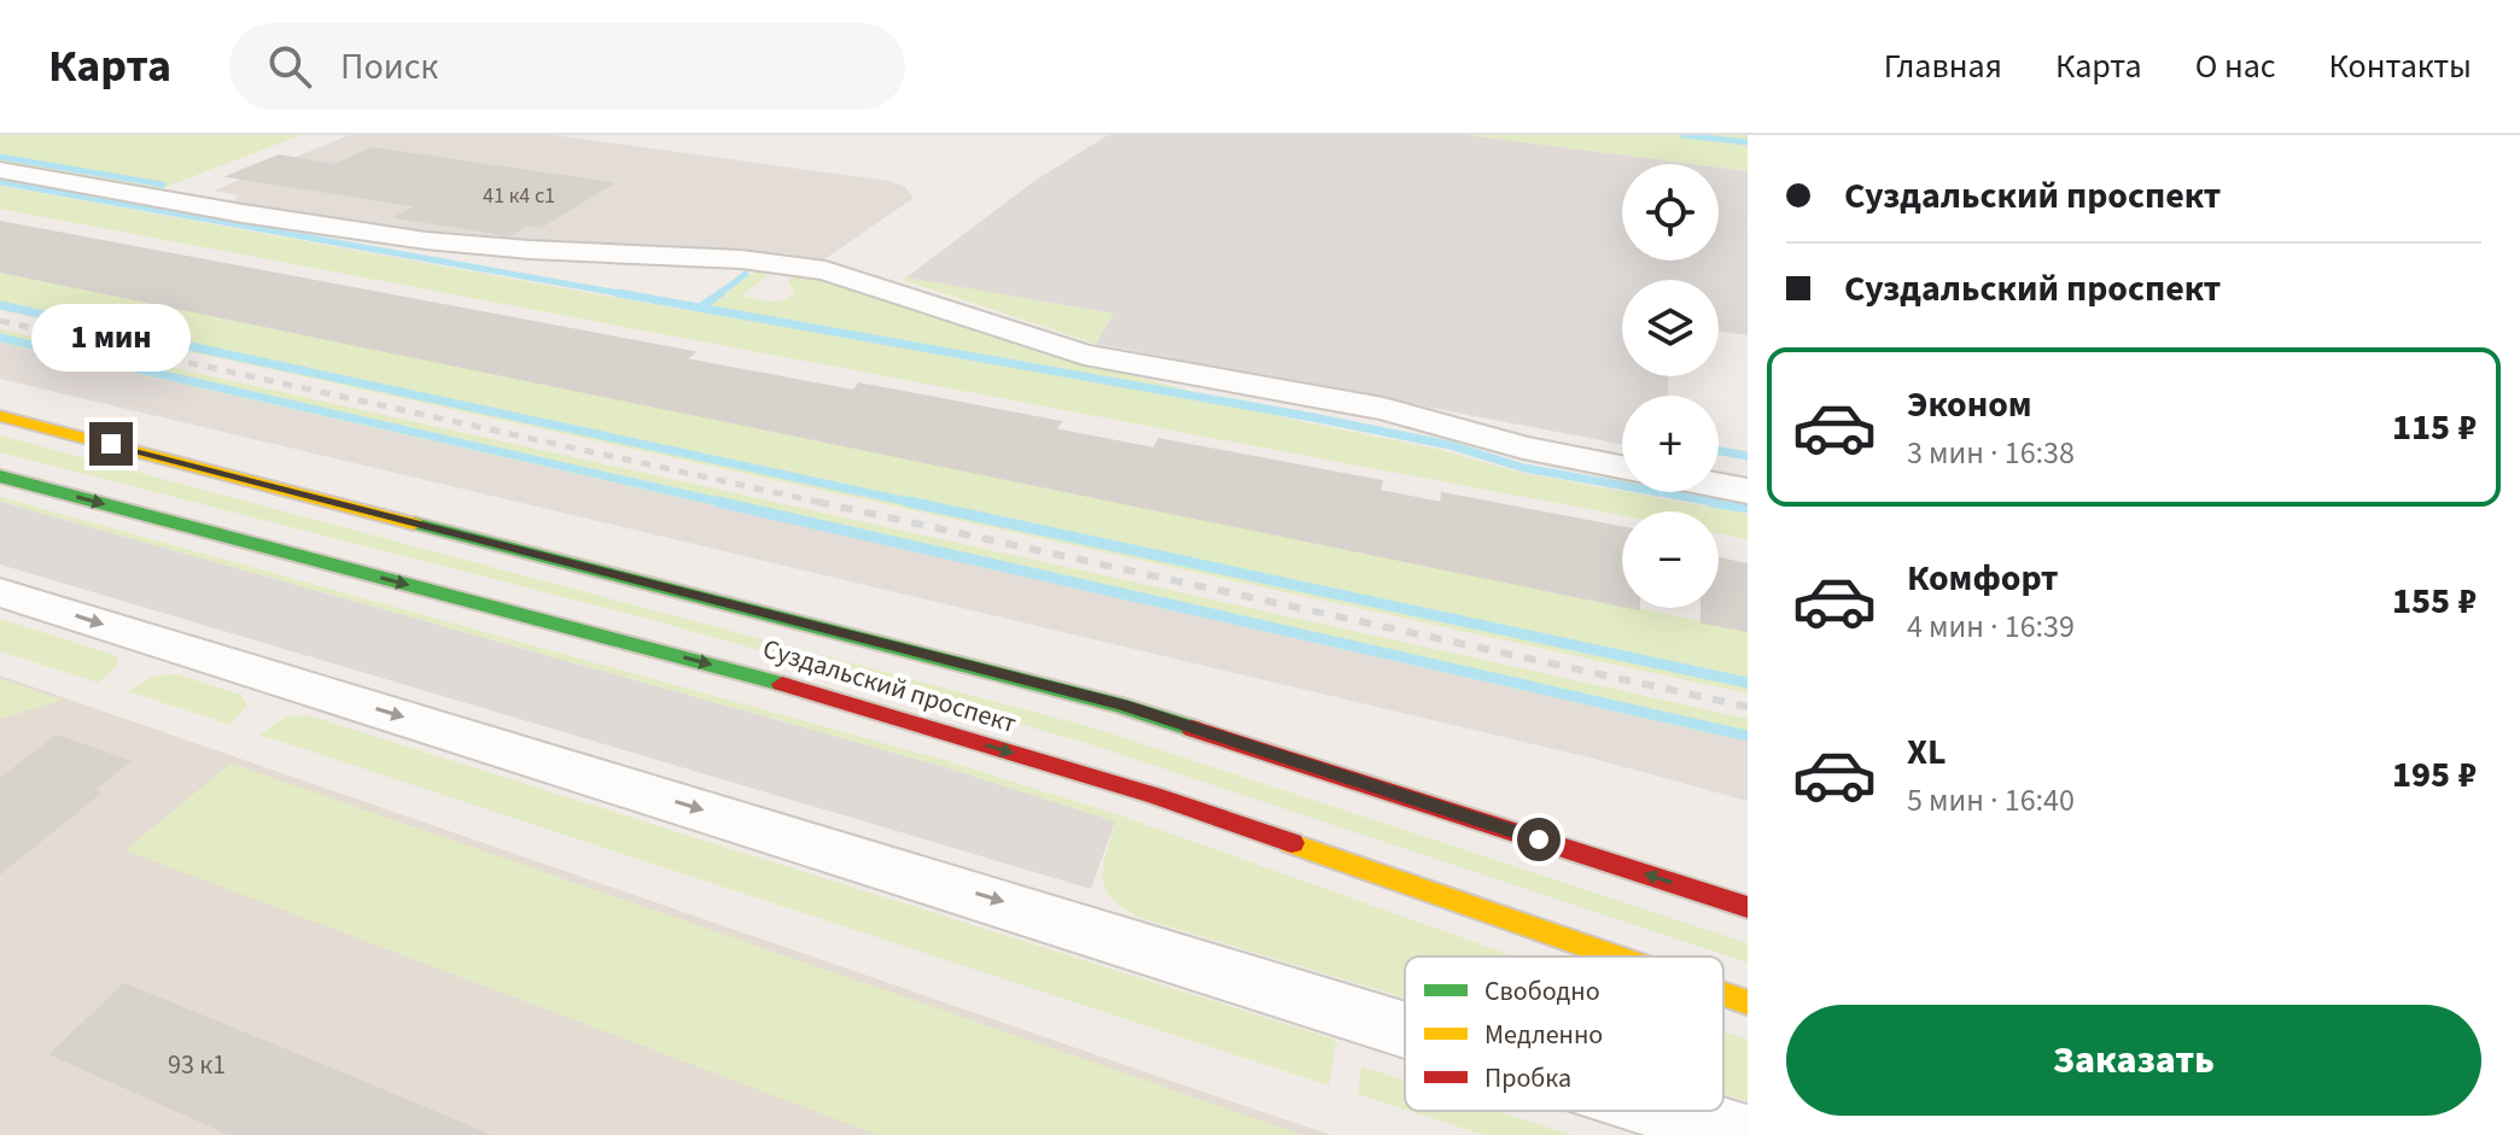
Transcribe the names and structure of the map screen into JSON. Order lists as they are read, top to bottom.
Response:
{
  "streets": {
    "main road": ["Суздальский проспект"]
  },
  "house_numbers": ["41 к4 с1", "93 к1"],
  "legend": ["Свободно", "Медленно", "Пробка"],
  "page": {
    "header": "Карта",
    "search": "Поиск",
    "nav": [
      "Главная",
      "Карта",
      "О нас",
      "Контакты"
    ],
    "banner": ["Суздальский проспект", "Суздальский проспект"],
    "map_buttons": ["+", "−"],
    "bubble": "1 мин",
    "list": [
      {
        "name": "Эконом",
        "note": "3 мин · 16:38",
        "value": "115 ₽"
      },
      {
        "name": "Комфорт",
        "note": "4 мин · 16:39",
        "value": "155 ₽"
      },
      {
        "name": "XL",
        "note": "5 мин · 16:40",
        "value": "195 ₽"
      }
    ],
    "buttons": "Заказать"
  }
}
